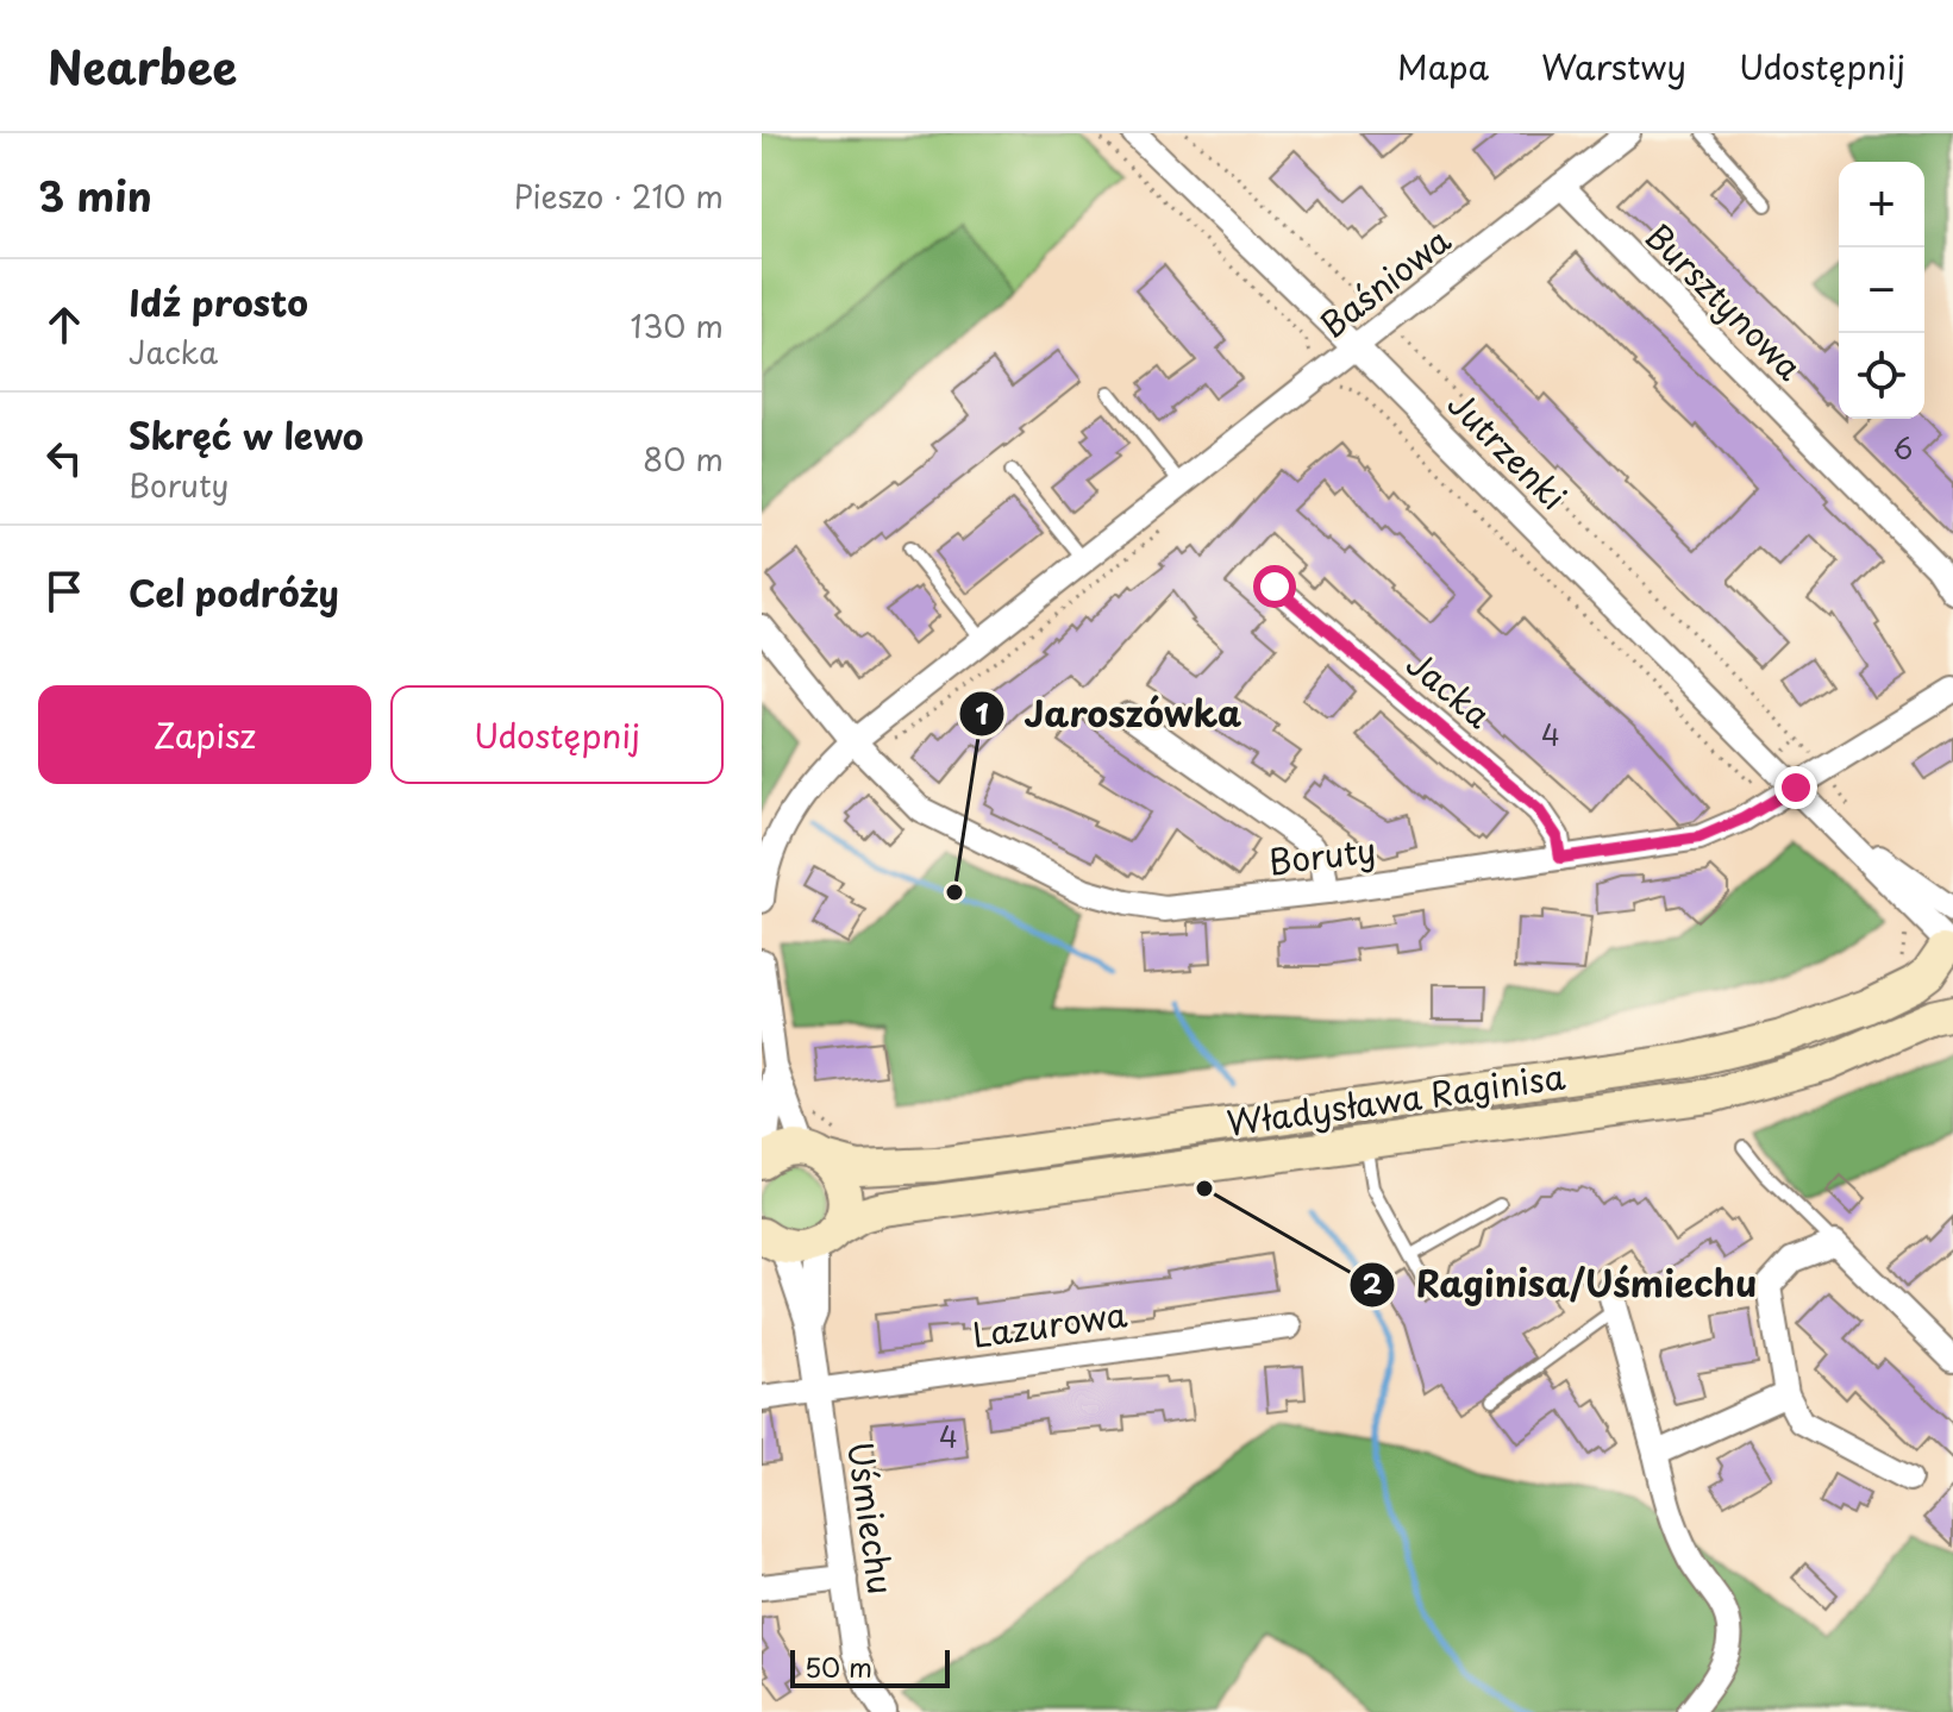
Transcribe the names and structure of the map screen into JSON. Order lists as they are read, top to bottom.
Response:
{
  "streets": {
    "main road": ["Władysława Raginisa"],
    "street": [
      "Baśniowa",
      "Bursztynowa",
      "Jutrzenki",
      "Jacka",
      "Boruty",
      "Lazurowa",
      "Uśmiechu"
    ]
  },
  "crossings": [
    ["Baśniowa", "Bursztynowa"],
    ["Baśniowa", "Jutrzenki"],
    ["Baśniowa", "Boruty"],
    ["Jutrzenki", "Boruty"],
    ["Jutrzenki", "Władysława Raginisa"],
    ["Jacka", "Boruty"],
    ["Władysława Raginisa", "Uśmiechu"],
    ["Lazurowa", "Uśmiechu"]
  ],
  "places": ["Jaroszówka", "Raginisa/Uśmiechu"],
  "house_numbers": ["6", "4", "4"],
  "scale_bar": "50 m",
  "page": {
    "header": "Nearbee",
    "nav": ["Mapa", "Warstwy", "Udostępnij"],
    "heading": ["3 min", "Pieszo · 210 m"],
    "map_buttons": ["+", "−"],
    "list": [
      ["Idź prosto", "Jacka", "130 m"],
      ["Skręć w lewo", "Boruty", "80 m"],
      "Cel podróży"
    ],
    "buttons": ["Zapisz", "Udostępnij"],
    "scale": "50 m"
  }
}
